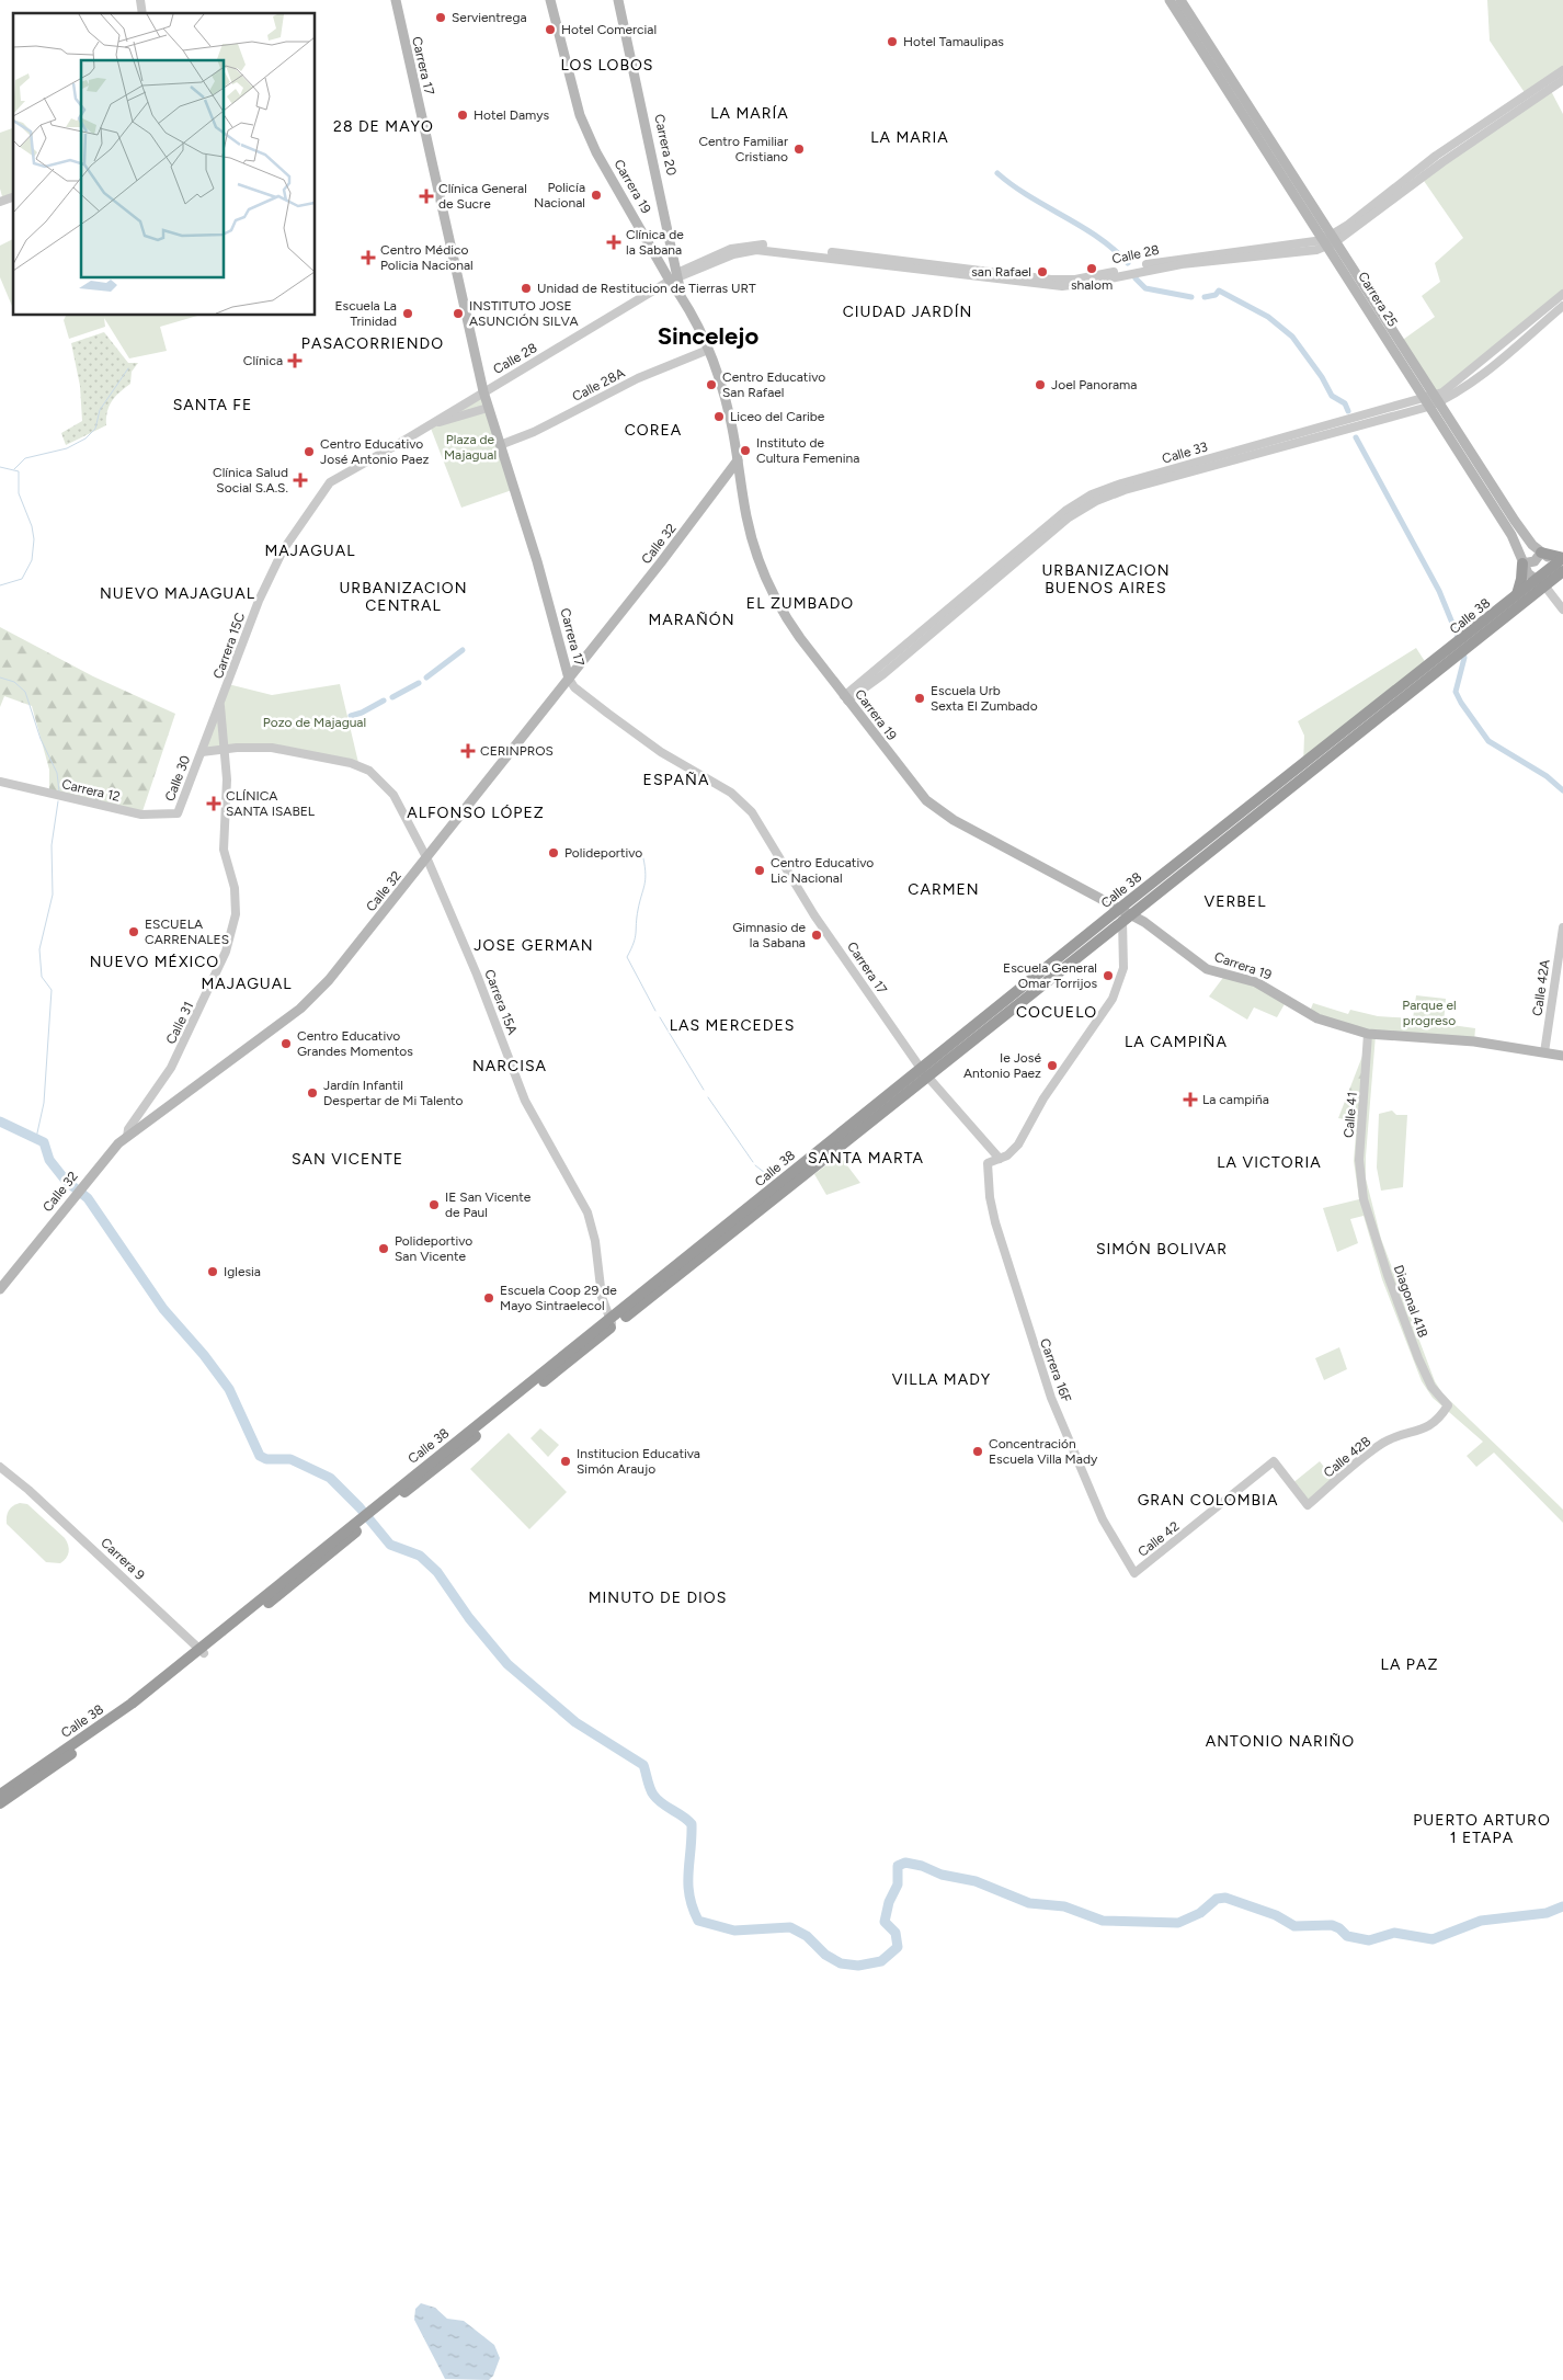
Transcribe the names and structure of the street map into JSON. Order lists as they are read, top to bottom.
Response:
{
  "streets": {
    "highway": ["Calle 38"],
    "main road": [
      "Carrera 17",
      "Carrera 20",
      "Carrera 19",
      "Carrera 25",
      "Calle 32"
    ],
    "street": [
      "Calle 28",
      "Calle 28A",
      "Calle 33",
      "Carrera 15C",
      "Calle 30",
      "Carrera 12",
      "Calle 42A",
      "Carrera 15A",
      "Calle 31",
      "Calle 41",
      "Diagonal 41B",
      "Carrera 16F",
      "Calle 42B",
      "Calle 42",
      "Carrera 9"
    ]
  },
  "crossings": [
    ["Carrera 17", "Calle 28"],
    ["Carrera 17", "Calle 28A"],
    ["Carrera 17", "Calle 32"],
    ["Carrera 17", "Calle 38"],
    ["Carrera 17", "Carrera 16F"],
    ["Carrera 20", "Carrera 19"],
    ["Carrera 20", "Calle 28"],
    ["Carrera 19", "Calle 28"],
    ["Carrera 19", "Calle 28A"],
    ["Carrera 19", "Calle 33"],
    ["Carrera 19", "Calle 32"],
    ["Carrera 19", "Calle 38"],
    ["Carrera 19", "Calle 42A"],
    ["Carrera 19", "Calle 41"],
    ["Calle 28", "Carrera 25"],
    ["Calle 28", "Carrera 15C"],
    ["Carrera 25", "Calle 33"],
    ["Carrera 25", "Calle 38"],
    ["Calle 32", "Carrera 15A"],
    ["Calle 32", "Calle 31"],
    ["Calle 38", "Carrera 15A"],
    ["Calle 38", "Carrera 9"],
    ["Carrera 15C", "Calle 30"],
    ["Carrera 15C", "Carrera 15A"],
    ["Carrera 15C", "Calle 31"],
    ["Calle 30", "Carrera 12"],
    ["Carrera 15A", "Calle 31"],
    ["Calle 41", "Diagonal 41B"],
    ["Diagonal 41B", "Calle 42B"],
    ["Carrera 16F", "Calle 42"],
    ["Calle 42B", "Calle 42"]
  ],
  "districts": [
    "LOS LOBOS",
    "LA MARÍA",
    "28 DE MAYO",
    "LA MARIA",
    "CIUDAD JARDÍN",
    "Sincelejo",
    "PASACORRIENDO",
    "SANTA FE",
    "COREA",
    "MAJAGUAL",
    "URBANIZACION BUENOS AIRES",
    "URBANIZACION CENTRAL",
    "NUEVO MAJAGUAL",
    "EL ZUMBADO",
    "MARAÑÓN",
    "ESPAÑA",
    "ALFONSO LÓPEZ",
    "CARMEN",
    "VERBEL",
    "JOSE GERMAN",
    "NUEVO MÉXICO",
    "MAJAGUAL",
    "COCUELO",
    "LAS MERCEDES",
    "LA CAMPIÑA",
    "NARCISA",
    "SANTA MARTA",
    "SAN VICENTE",
    "LA VICTORIA",
    "SIMÓN BOLIVAR",
    "VILLA MADY",
    "GRAN COLOMBIA",
    "MINUTO DE DIOS",
    "LA PAZ",
    "ANTONIO NARIÑO",
    "PUERTO ARTURO 1 ETAPA"
  ],
  "parks": ["Plaza de Majagual", "Pozo de Majagual", "Parque el progreso"],
  "places": {
    "other": [
      "Servientrega",
      "Hotel Comercial",
      "Hotel Tamaulipas",
      "Hotel Damys",
      "Centro Familiar Cristiano",
      "Policía Nacional",
      "shalom",
      "san Rafael",
      "Unidad de Restitucion de Tierras URT",
      "Escuela La Trinidad",
      "INSTITUTO JOSE ASUNCIÓN SILVA",
      "Centro Educativo San Rafael",
      "Joel Panorama",
      "Liceo del Caribe",
      "Instituto de Cultura Femenina",
      "Centro Educativo José Antonio Paez",
      "Escuela Urb Sexta El Zumbado",
      "Polideportivo",
      "Centro Educativo Lic Nacional",
      "ESCUELA CARRENALES",
      "Gimnasio de la Sabana",
      "Escuela General Omar Torrijos",
      "Centro Educativo Grandes Momentos",
      "Ie José Antonio Paez",
      "Jardín Infantil Despertar de Mi Talento",
      "IE San Vicente de Paul",
      "Polideportivo San Vicente",
      "Iglesia",
      "Escuela Coop 29 de Mayo Sintraelecol",
      "Concentración Escuela Villa Mady",
      "Institucion Educativa Simón Araujo"
    ],
    "health": [
      "Clínica General de Sucre",
      "Clínica de la Sabana",
      "Centro Médico Policia Nacional",
      "Clínica",
      "Clínica Salud Social S.A.S.",
      "CERINPROS",
      "CLÍNICA SANTA ISABEL",
      "La campiña"
    ]
  }
}
